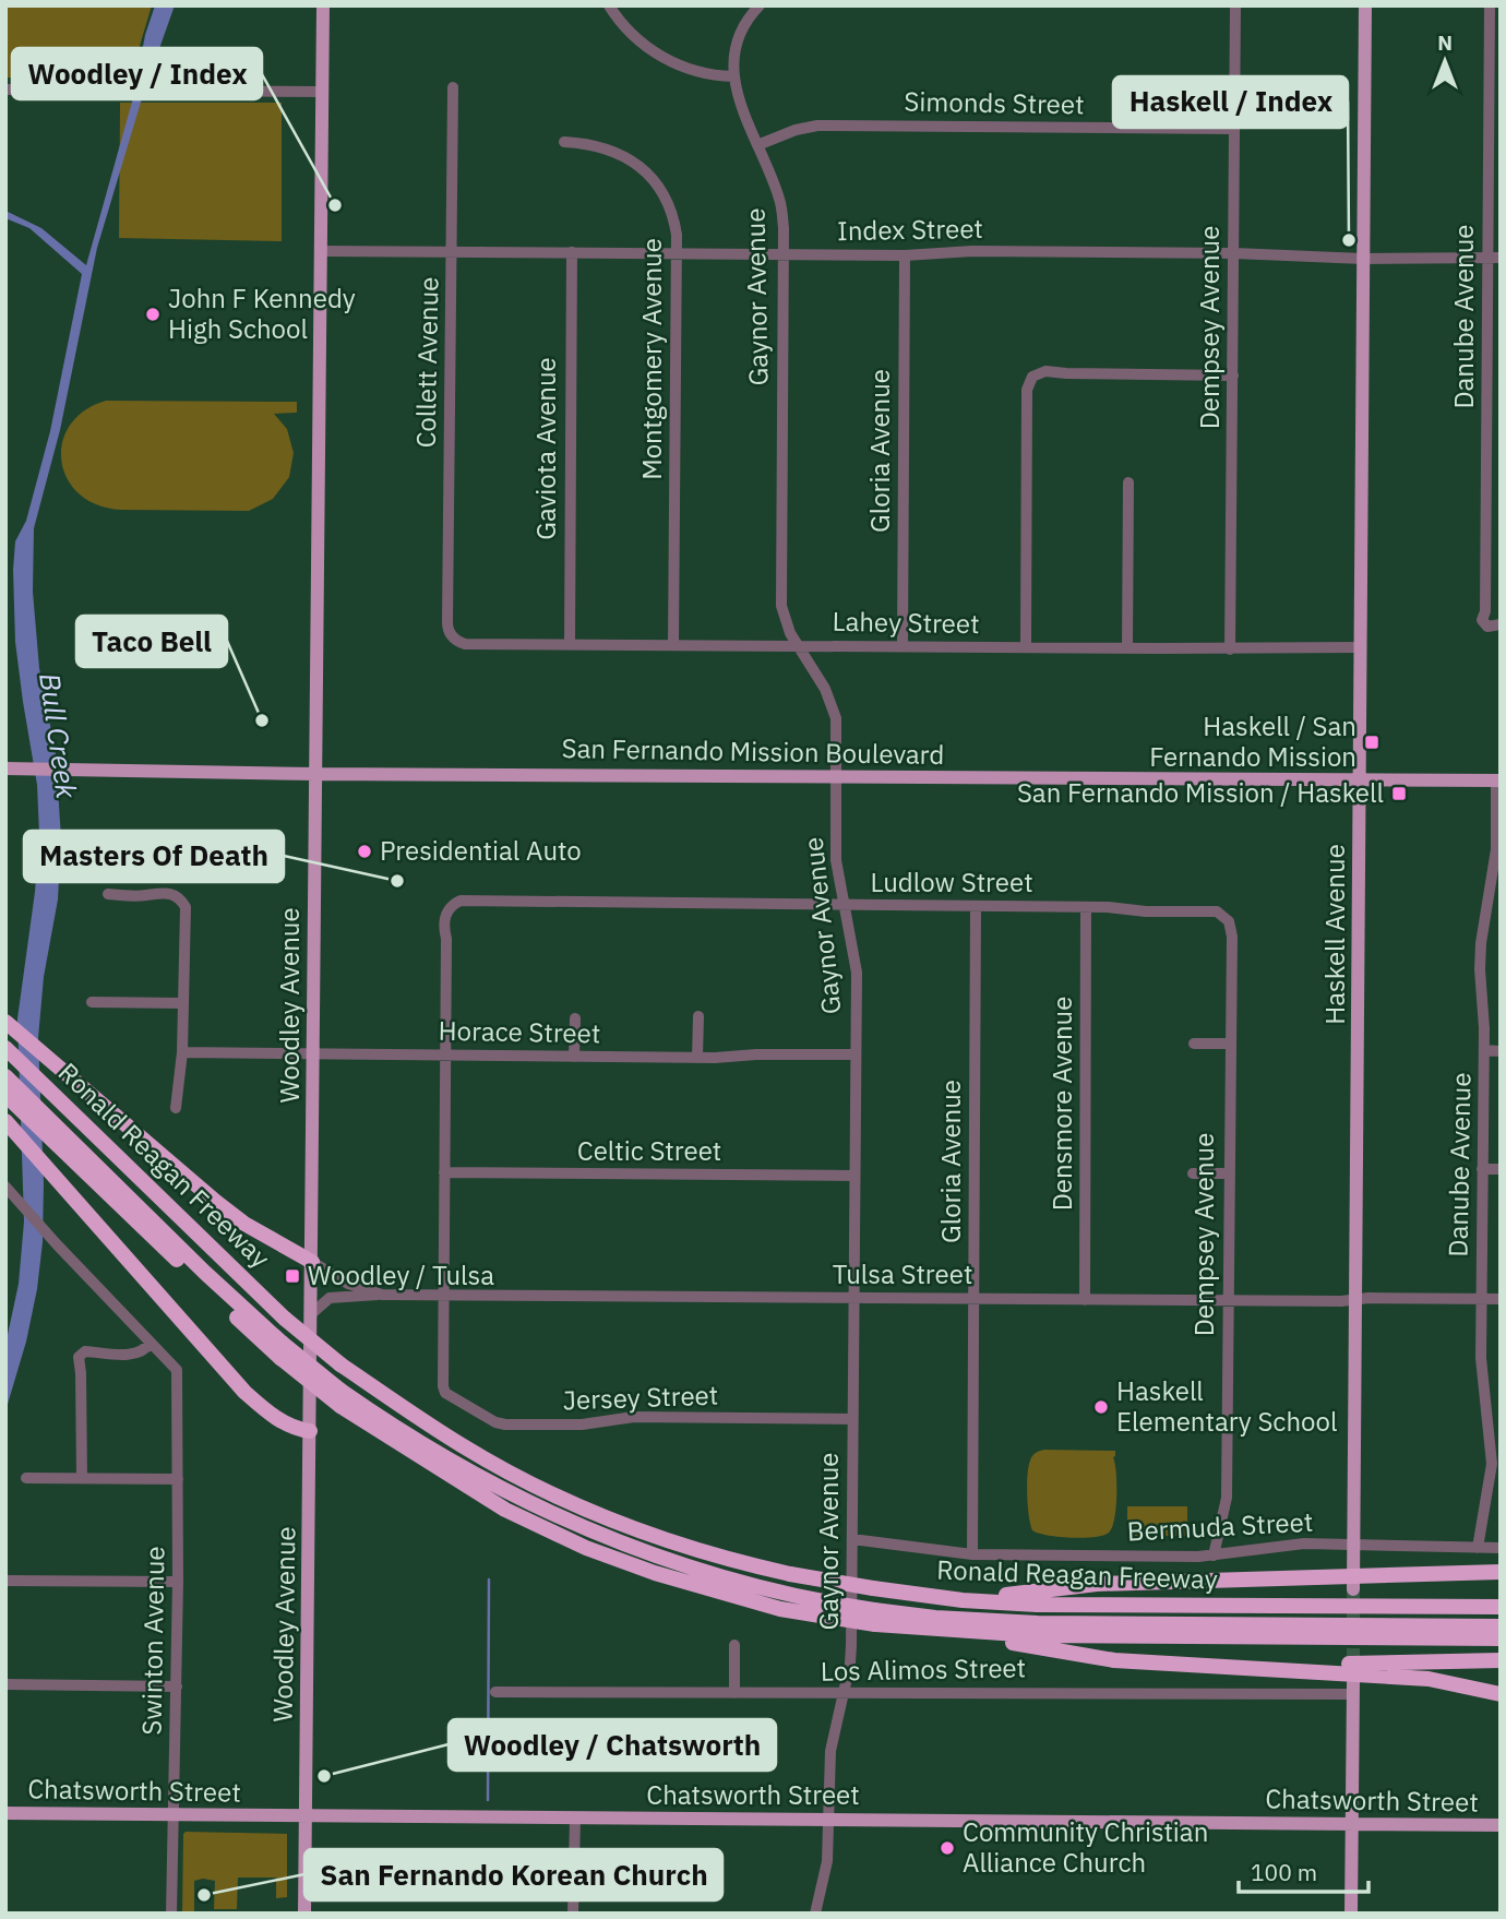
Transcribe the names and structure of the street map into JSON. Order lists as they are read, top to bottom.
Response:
{
  "streets": {
    "highway": ["Ronald Reagan Freeway"],
    "main road": [
      "San Fernando Mission Boulevard",
      "Haskell Avenue",
      "Woodley Avenue",
      "Chatsworth Street"
    ],
    "street": [
      "Simonds Street",
      "Index Street",
      "Gaynor Avenue",
      "Danube Avenue",
      "Dempsey Avenue",
      "Montgomery Avenue",
      "Collett Avenue",
      "Gaviota Avenue",
      "Gloria Avenue",
      "Lahey Street",
      "Ludlow Street",
      "Horace Street",
      "Densmore Avenue",
      "Celtic Street",
      "Tulsa Street",
      "Jersey Street",
      "Bermuda Street",
      "Swinton Avenue",
      "Los Alimos Street"
    ]
  },
  "crossings": [
    ["Simonds Street", "Gaynor Avenue"],
    ["Simonds Street", "Dempsey Avenue"],
    ["Index Street", "Gaynor Avenue"],
    ["Index Street", "Danube Avenue"],
    ["Index Street", "Dempsey Avenue"],
    ["Index Street", "Montgomery Avenue"],
    ["Index Street", "Collett Avenue"],
    ["Index Street", "Gaviota Avenue"],
    ["Index Street", "Gloria Avenue"],
    ["Index Street", "Haskell Avenue"],
    ["Index Street", "Woodley Avenue"],
    ["Gaynor Avenue", "Lahey Street"],
    ["Gaynor Avenue", "San Fernando Mission Boulevard"],
    ["Gaynor Avenue", "Ludlow Street"],
    ["Gaynor Avenue", "Horace Street"],
    ["Gaynor Avenue", "Celtic Street"],
    ["Gaynor Avenue", "Tulsa Street"],
    ["Gaynor Avenue", "Jersey Street"],
    ["Gaynor Avenue", "Bermuda Street"],
    ["Gaynor Avenue", "Los Alimos Street"],
    ["Gaynor Avenue", "Chatsworth Street"],
    ["Danube Avenue", "San Fernando Mission Boulevard"],
    ["Danube Avenue", "Tulsa Street"],
    ["Danube Avenue", "Bermuda Street"],
    ["Dempsey Avenue", "Lahey Street"],
    ["Dempsey Avenue", "Ludlow Street"],
    ["Dempsey Avenue", "Tulsa Street"],
    ["Dempsey Avenue", "Bermuda Street"],
    ["Montgomery Avenue", "Lahey Street"],
    ["Collett Avenue", "Lahey Street"],
    ["Gaviota Avenue", "Lahey Street"],
    ["Gloria Avenue", "Lahey Street"],
    ["Gloria Avenue", "Ludlow Street"],
    ["Gloria Avenue", "Tulsa Street"],
    ["Gloria Avenue", "Bermuda Street"],
    ["Lahey Street", "Haskell Avenue"],
    ["San Fernando Mission Boulevard", "Haskell Avenue"],
    ["San Fernando Mission Boulevard", "Woodley Avenue"],
    ["Ludlow Street", "Horace Street"],
    ["Ludlow Street", "Densmore Avenue"],
    ["Haskell Avenue", "Tulsa Street"],
    ["Haskell Avenue", "Bermuda Street"],
    ["Woodley Avenue", "Horace Street"],
    ["Woodley Avenue", "Tulsa Street"],
    ["Woodley Avenue", "Chatsworth Street"],
    ["Densmore Avenue", "Tulsa Street"],
    ["Tulsa Street", "Jersey Street"],
    ["Swinton Avenue", "Chatsworth Street"]
  ],
  "water": ["Bull Creek"],
  "places": {
    "other": [
      "Woodley / Index",
      "Haskell / Index",
      "John F Kennedy High School",
      "Taco Bell",
      "Presidential Auto",
      "Masters Of Death",
      "Haskell Elementary School",
      "Woodley / Chatsworth",
      "Community Christian Alliance Church",
      "San Fernando Korean Church"
    ],
    "transit": ["Haskell / San Fernando Mission", "San Fernando Mission / Haskell", "Woodley / Tulsa"]
  },
  "scale_bar": "100 m",
  "north": "top"
}
